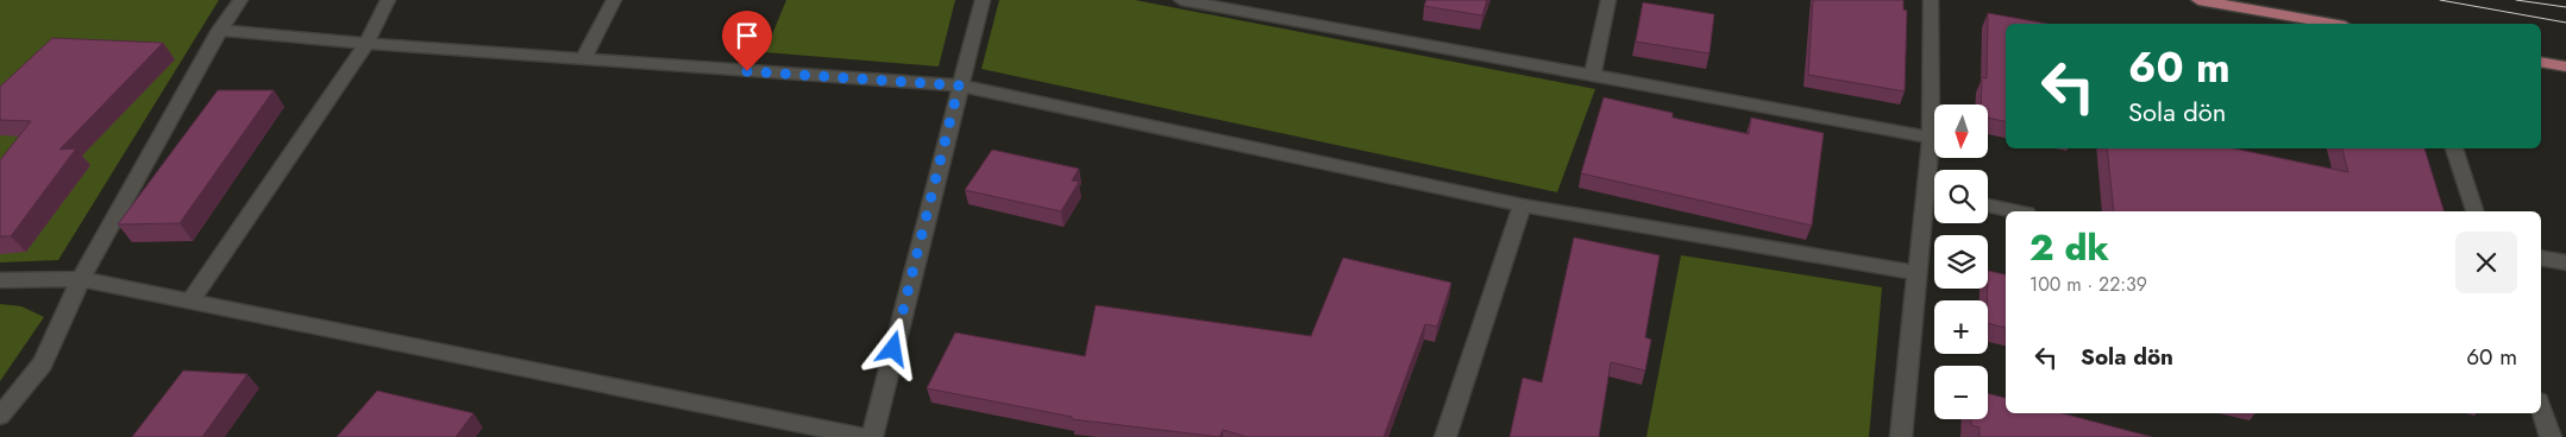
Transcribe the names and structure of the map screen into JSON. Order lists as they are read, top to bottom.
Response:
{
  "north": "bottom",
  "page": {
    "turn": ["60 m", "Sola dön"],
    "map_buttons": ["+", "−"],
    "heading": ["2 dk", "100 m · 22:39"],
    "list": [
      {
        "name": "Sola dön",
        "value": "60 m"
      }
    ]
  }
}
